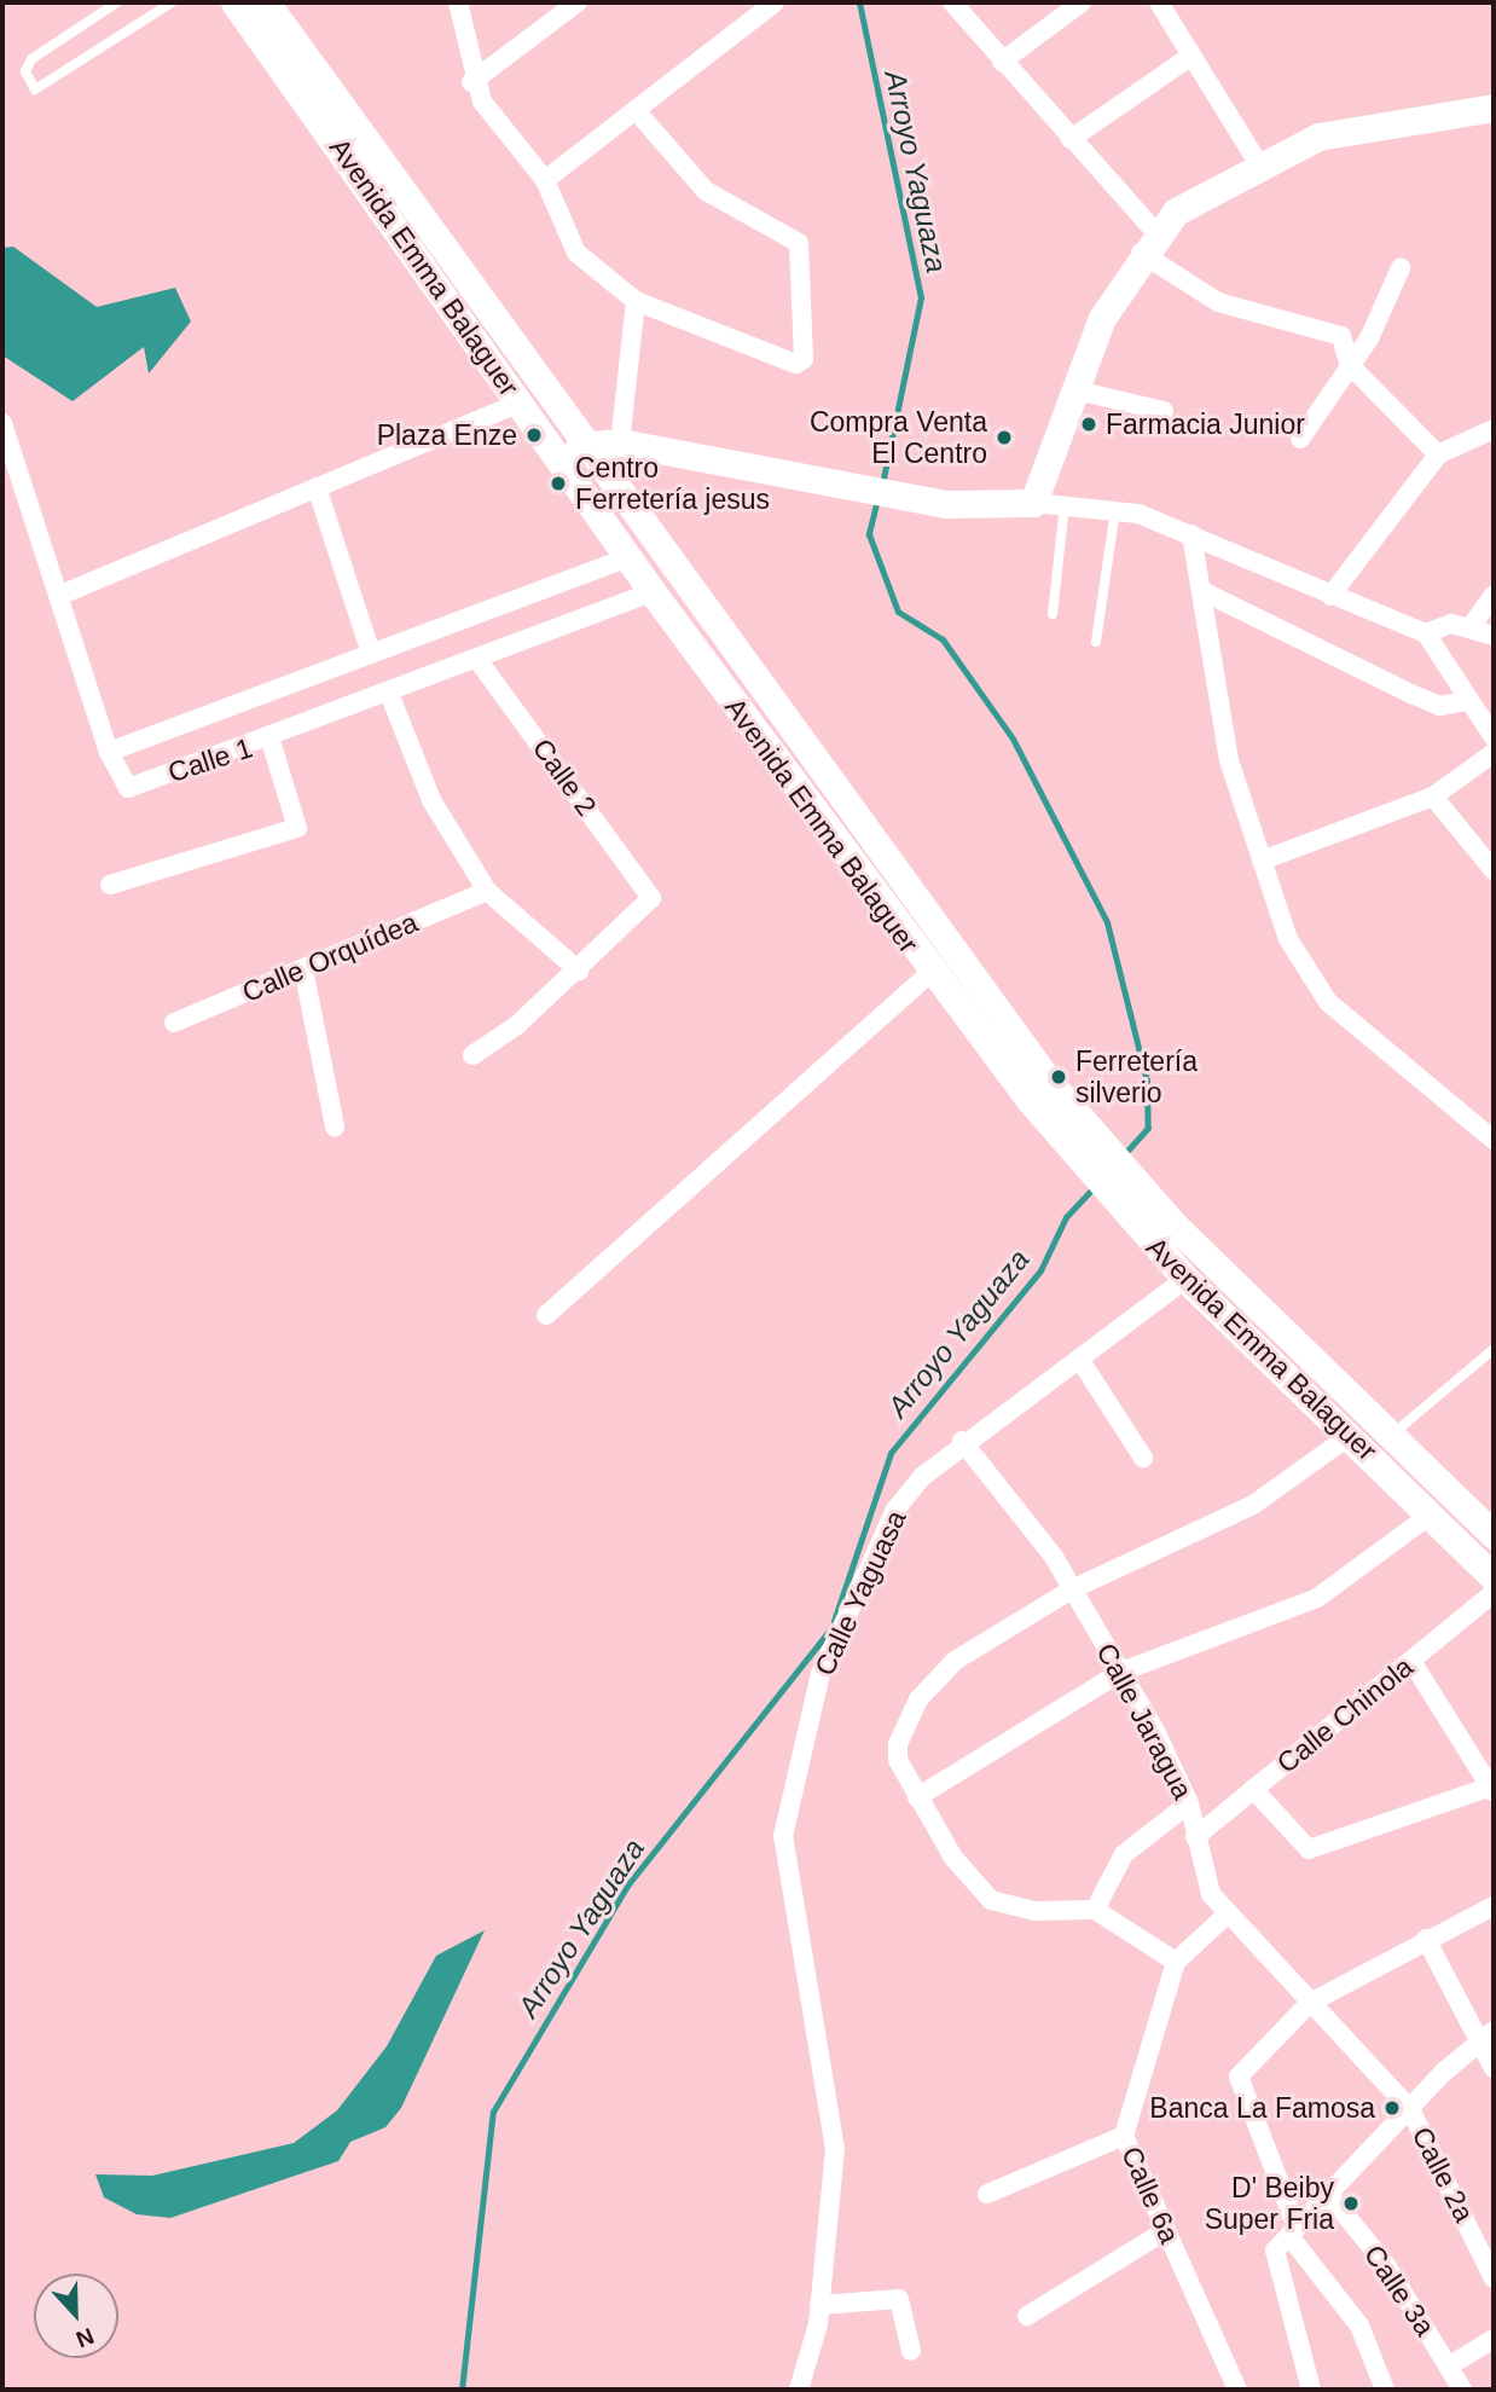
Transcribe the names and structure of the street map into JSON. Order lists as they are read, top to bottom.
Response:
{
  "streets": {
    "street": [
      "Avenida Emma Balaguer",
      "Calle 1",
      "Calle 2",
      "Calle Orquídea",
      "Calle Yaguasa",
      "Calle Chinola",
      "Calle Jaragua",
      "Calle 2a",
      "Calle 6a",
      "Calle 3a"
    ]
  },
  "crossings": [
    ["Avenida Emma Balaguer", "Calle 1"],
    ["Avenida Emma Balaguer", "Calle Yaguasa"],
    ["Calle 1", "Calle 2"],
    ["Calle Yaguasa", "Calle Jaragua"],
    ["Calle Chinola", "Calle Jaragua"],
    ["Calle Jaragua", "Calle 2a"]
  ],
  "water": ["Arroyo Yaguaza"],
  "places": [
    "Farmacia Junior",
    "Plaza Enze",
    "Compra Venta El Centro",
    "Centro Ferretería jesus",
    "Ferretería silverio",
    "Banca La Famosa",
    "D' Beiby Super Fria"
  ],
  "north": "bottom"
}
